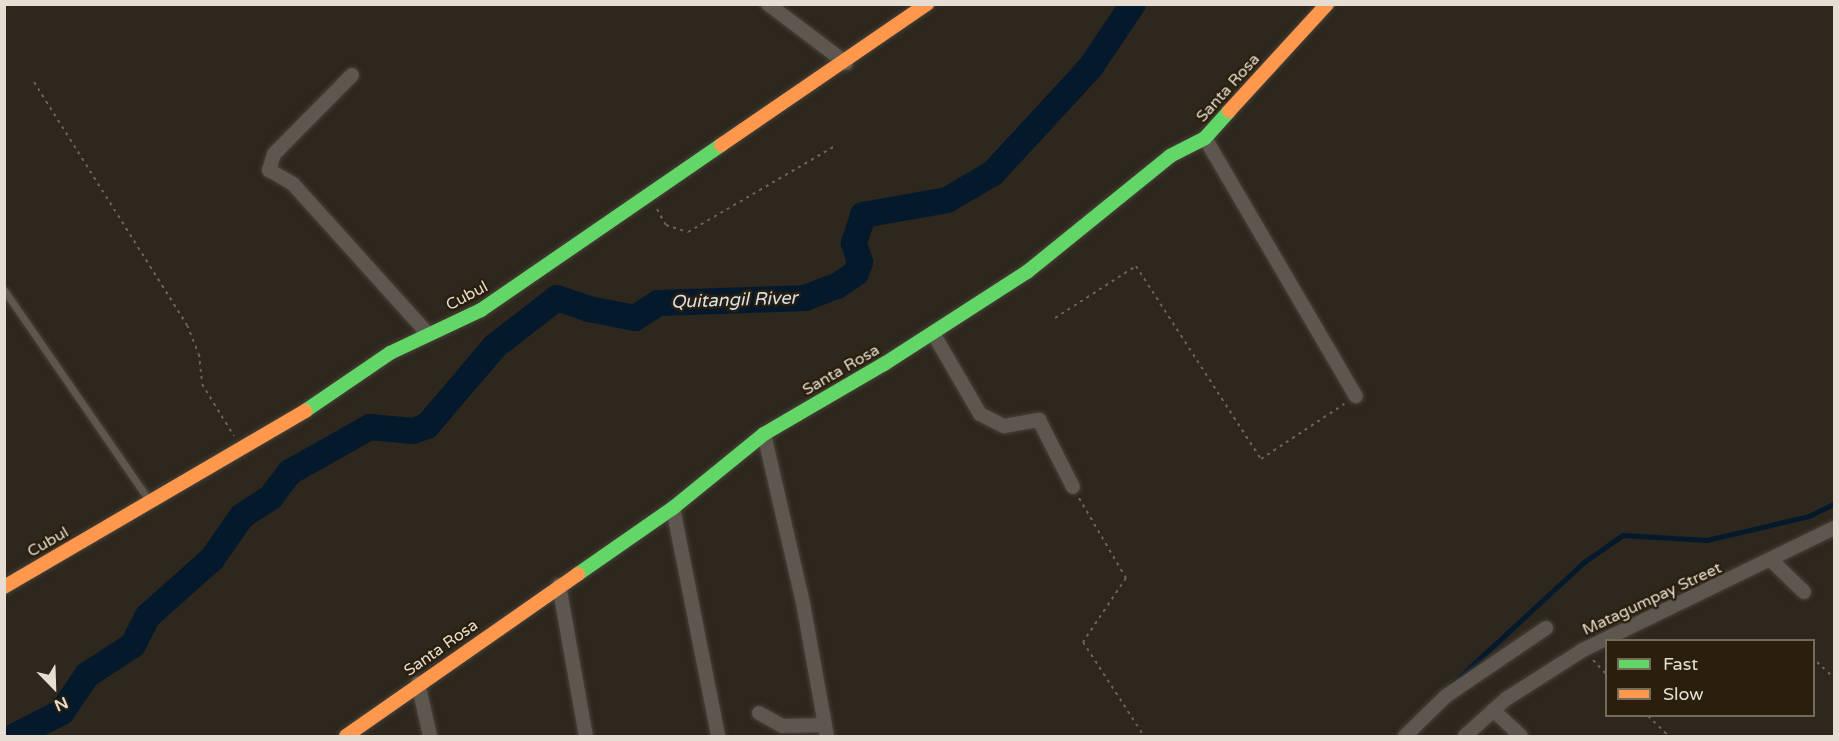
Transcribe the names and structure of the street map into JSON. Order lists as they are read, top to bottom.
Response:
{
  "streets": {
    "street": ["Santa Rosa", "Cubul", "Matagumpay Street"]
  },
  "water": ["Quitangil River"],
  "legend": ["Fast", "Slow"],
  "north": "bottom right"
}
